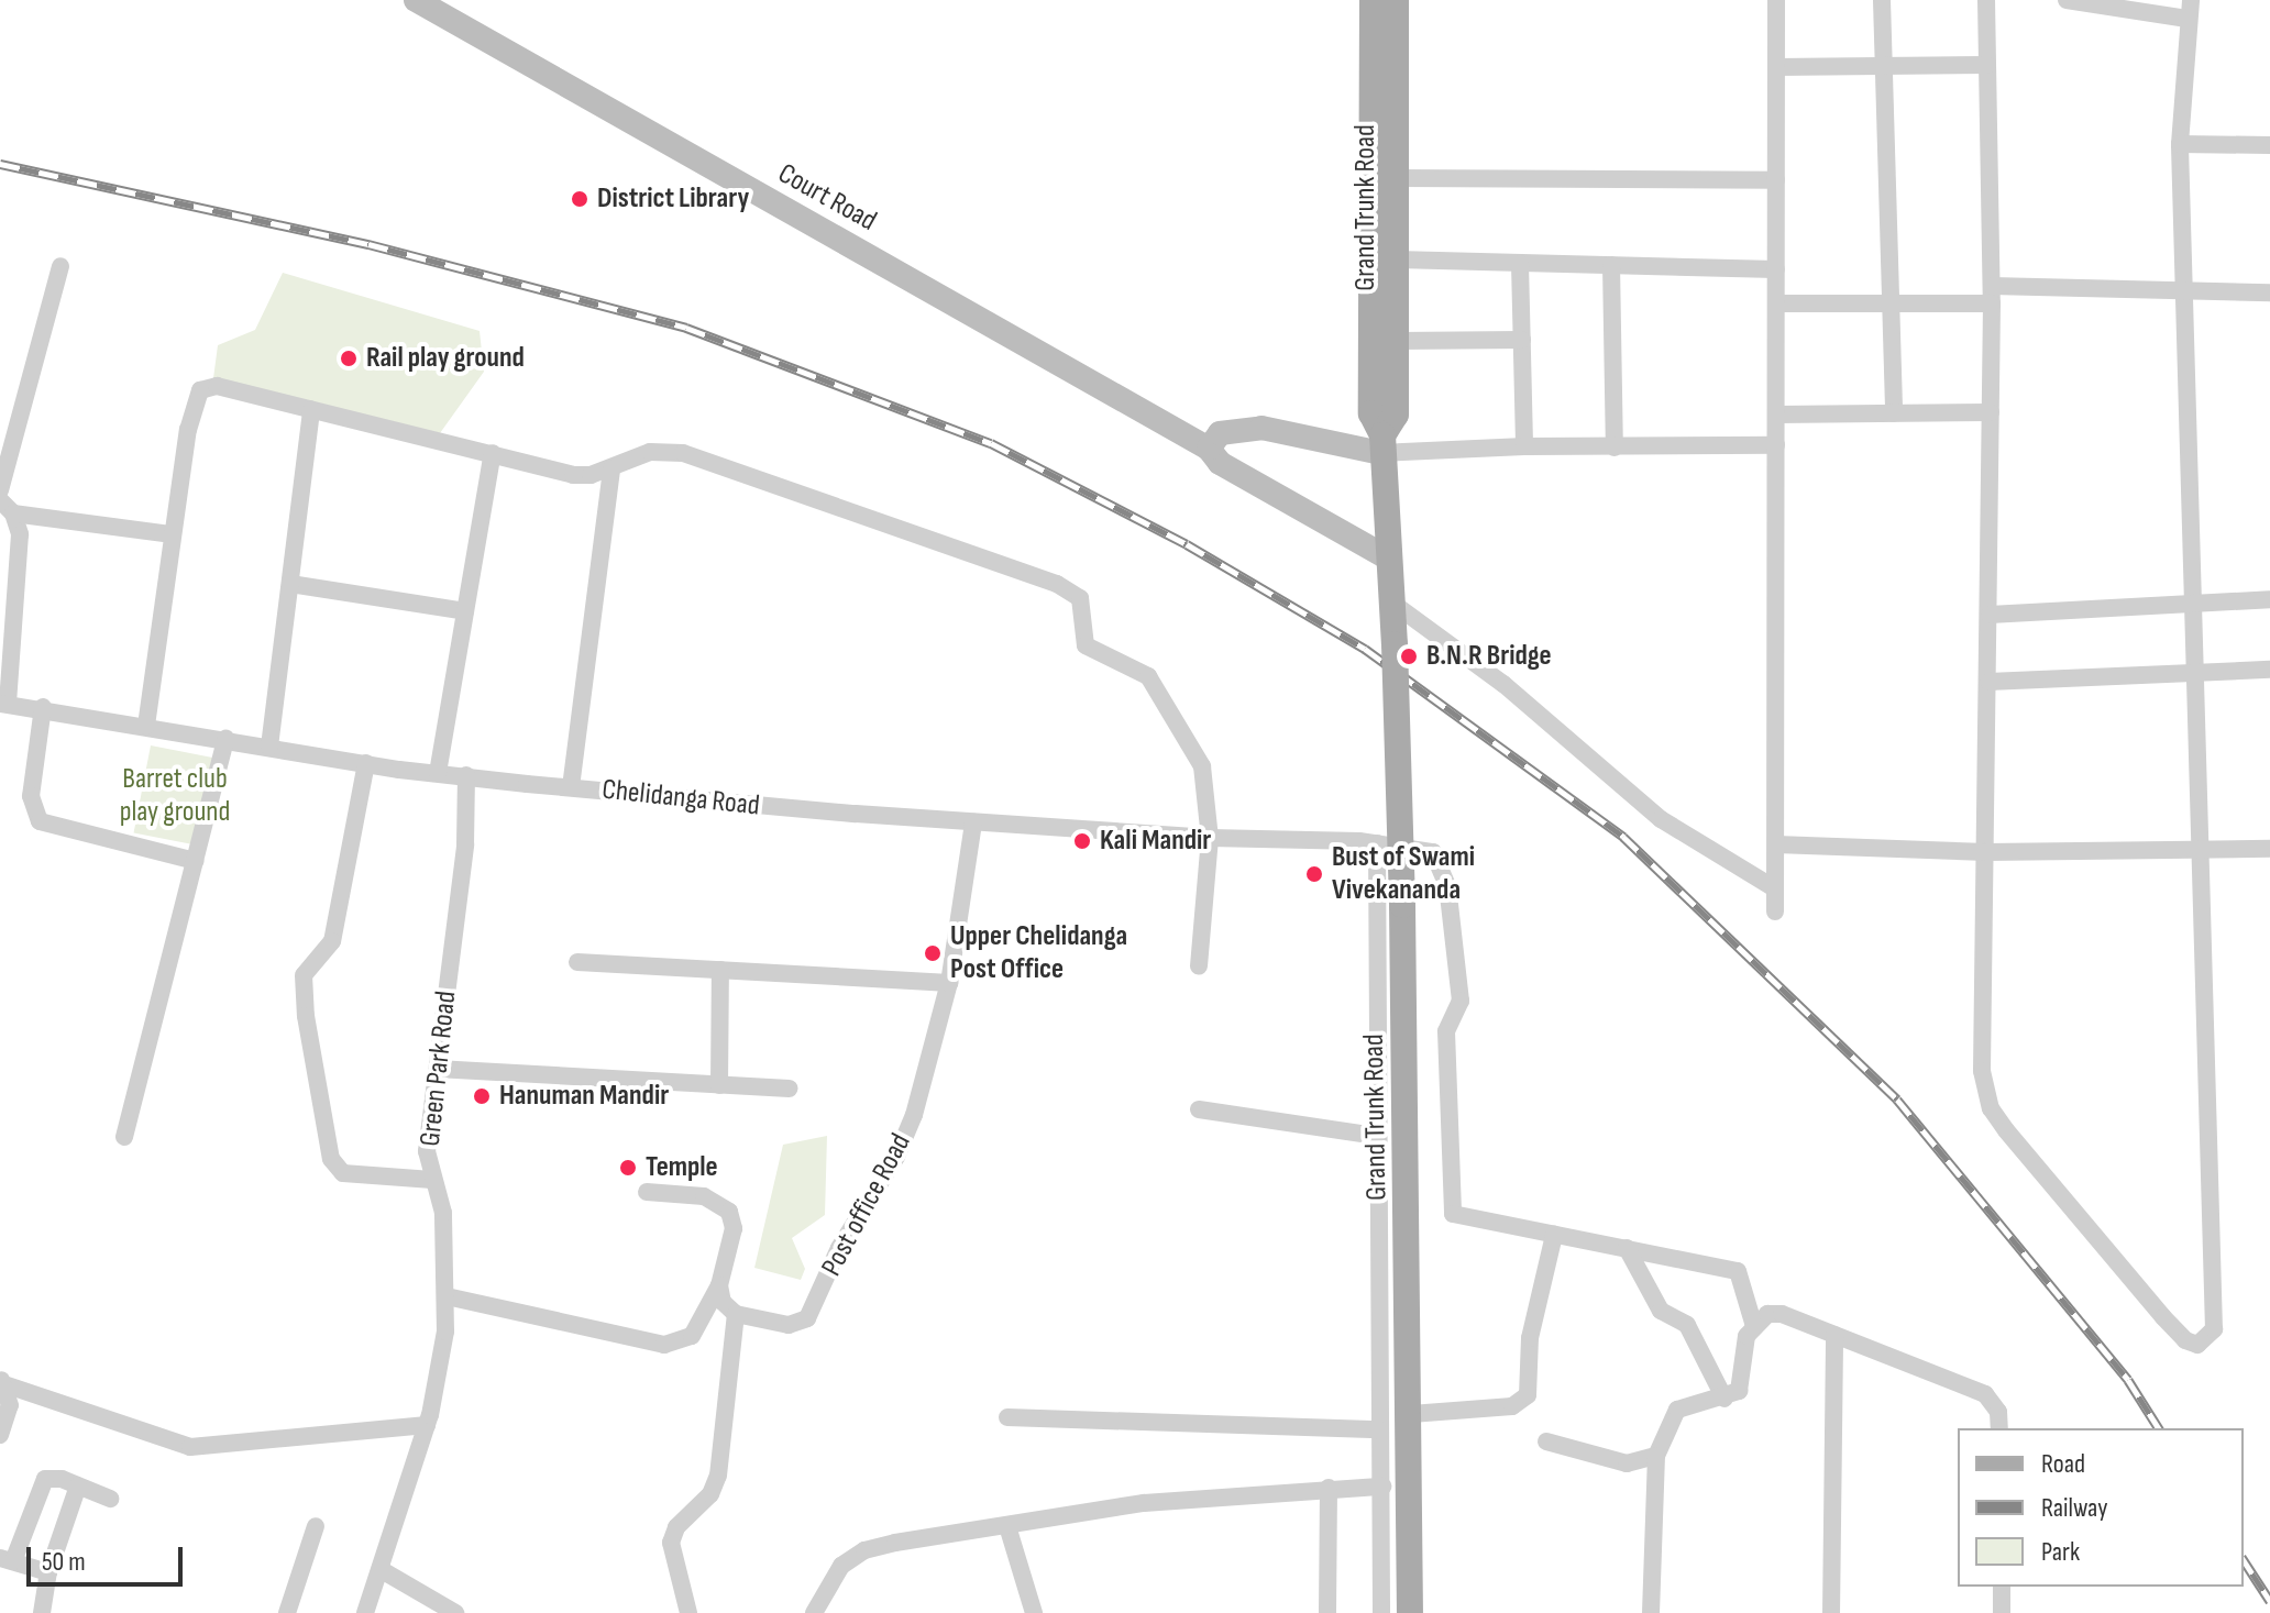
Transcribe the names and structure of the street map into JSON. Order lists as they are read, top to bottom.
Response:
{
  "streets": {
    "main road": ["Grand Trunk Road"],
    "street": [
      "Court Road",
      "Chelidanga Road",
      "Green Park Road",
      "Post office Road"
    ]
  },
  "crossings": [
    ["Court Road", "Grand Trunk Road"],
    ["Chelidanga Road", "Green Park Road"],
    ["Chelidanga Road", "Post office Road"]
  ],
  "parks": ["Barret club play ground"],
  "places": [
    "District Library",
    "Rail play ground",
    "B.N.R Bridge",
    "Kali Mandir",
    "Bust of Swami Vivekananda",
    "Upper Chelidanga Post Office",
    "Hanuman Mandir",
    "Temple"
  ],
  "legend": ["Road", "Railway", "Park"],
  "scale_bar": "50 m"
}
